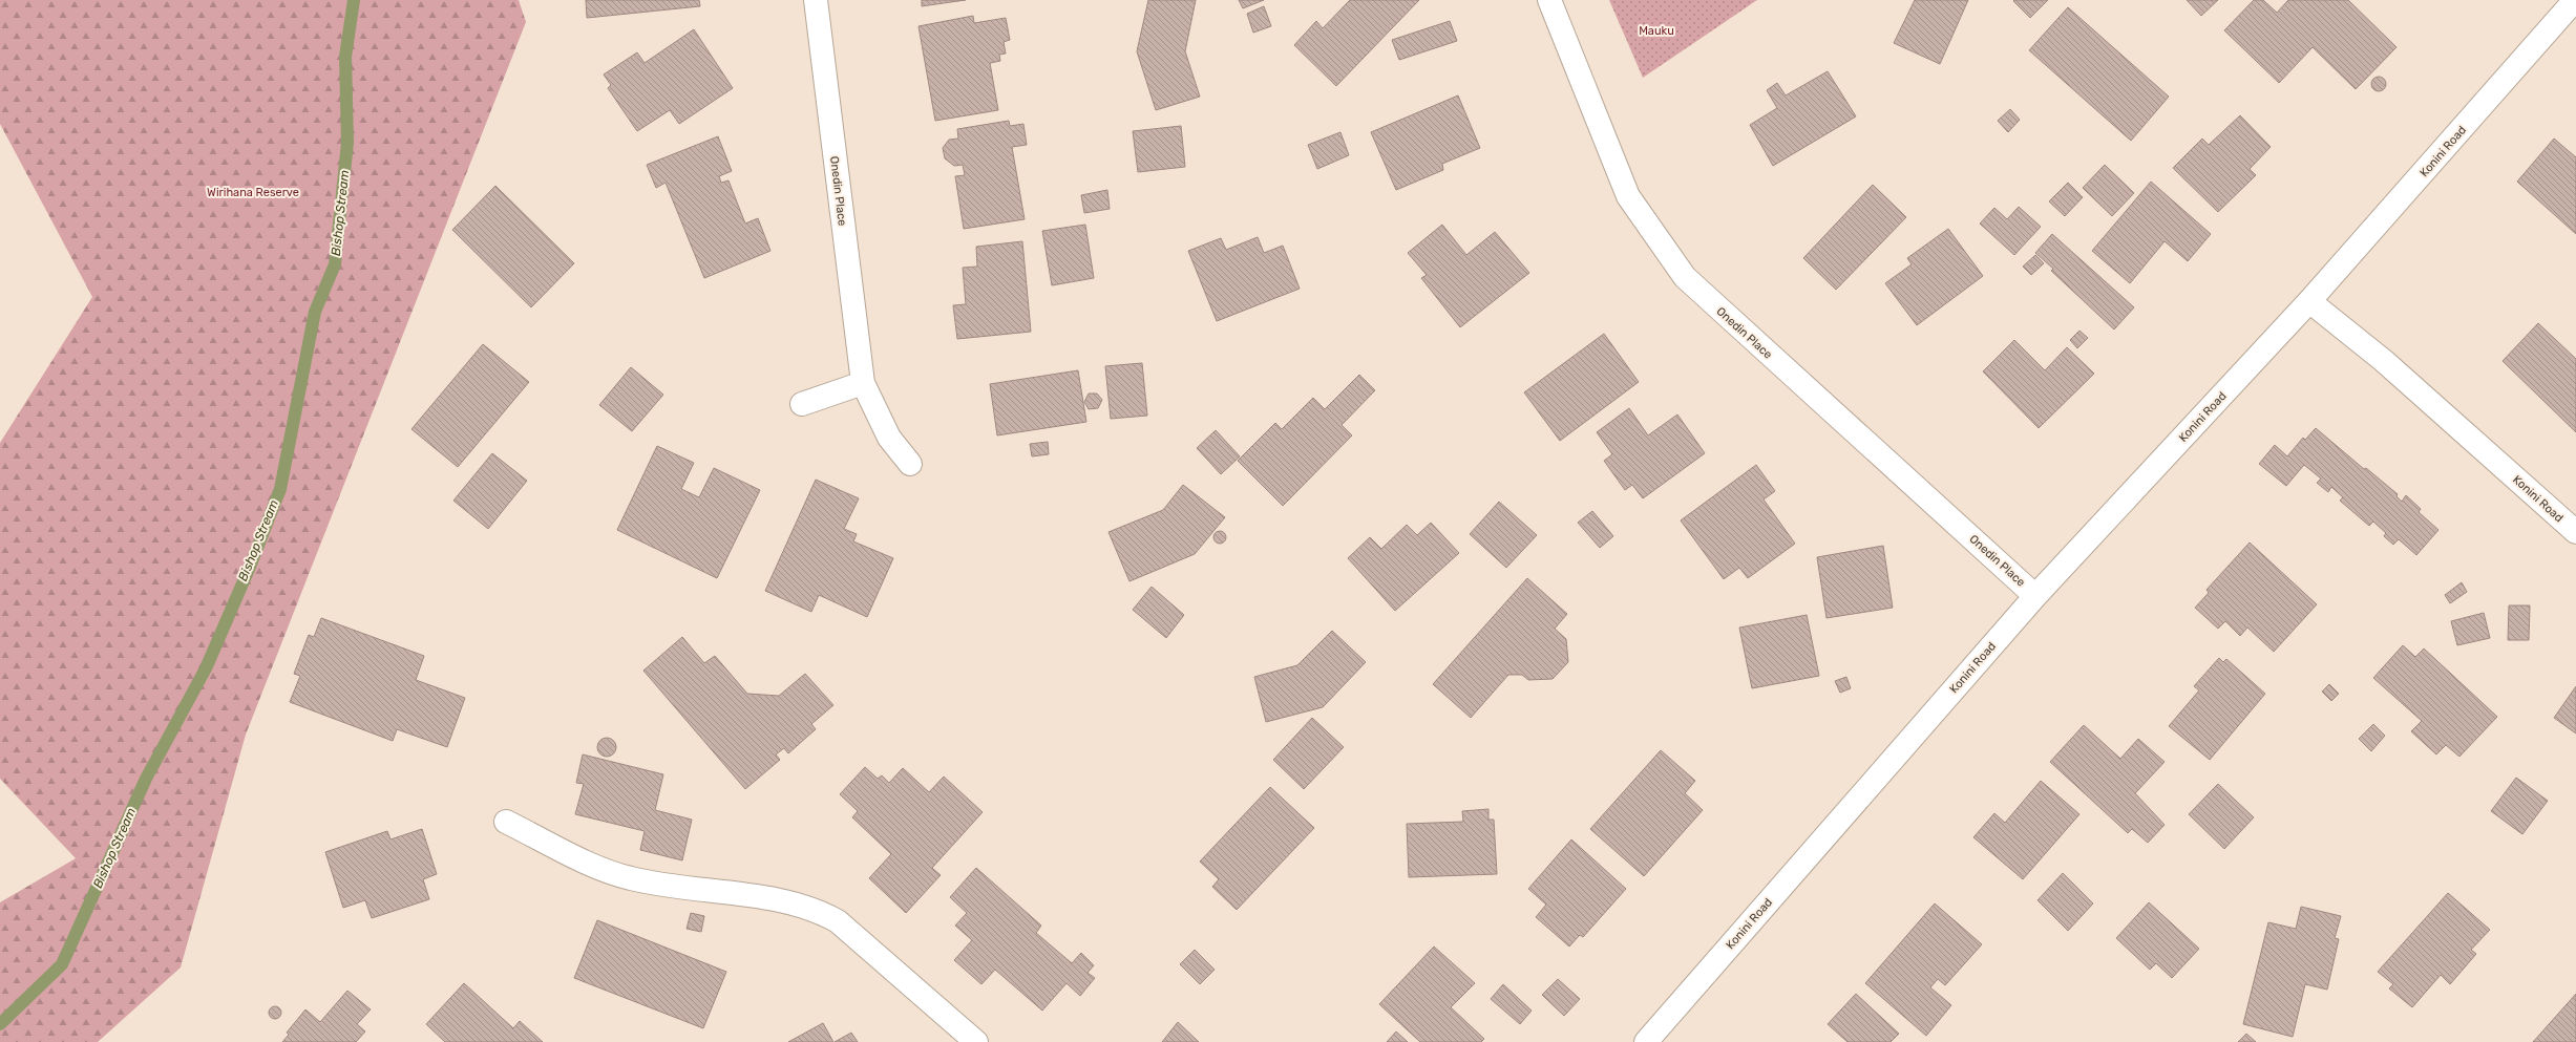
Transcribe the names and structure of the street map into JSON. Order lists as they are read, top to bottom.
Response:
{
  "streets": {
    "street": ["Konini Road", "Onedin Place"]
  },
  "crossings": [
    ["Konini Road", "Onedin Place"]
  ],
  "water": ["Bishop Stream"],
  "parks": ["Mauku", "Wirihana Reserve"]
}
